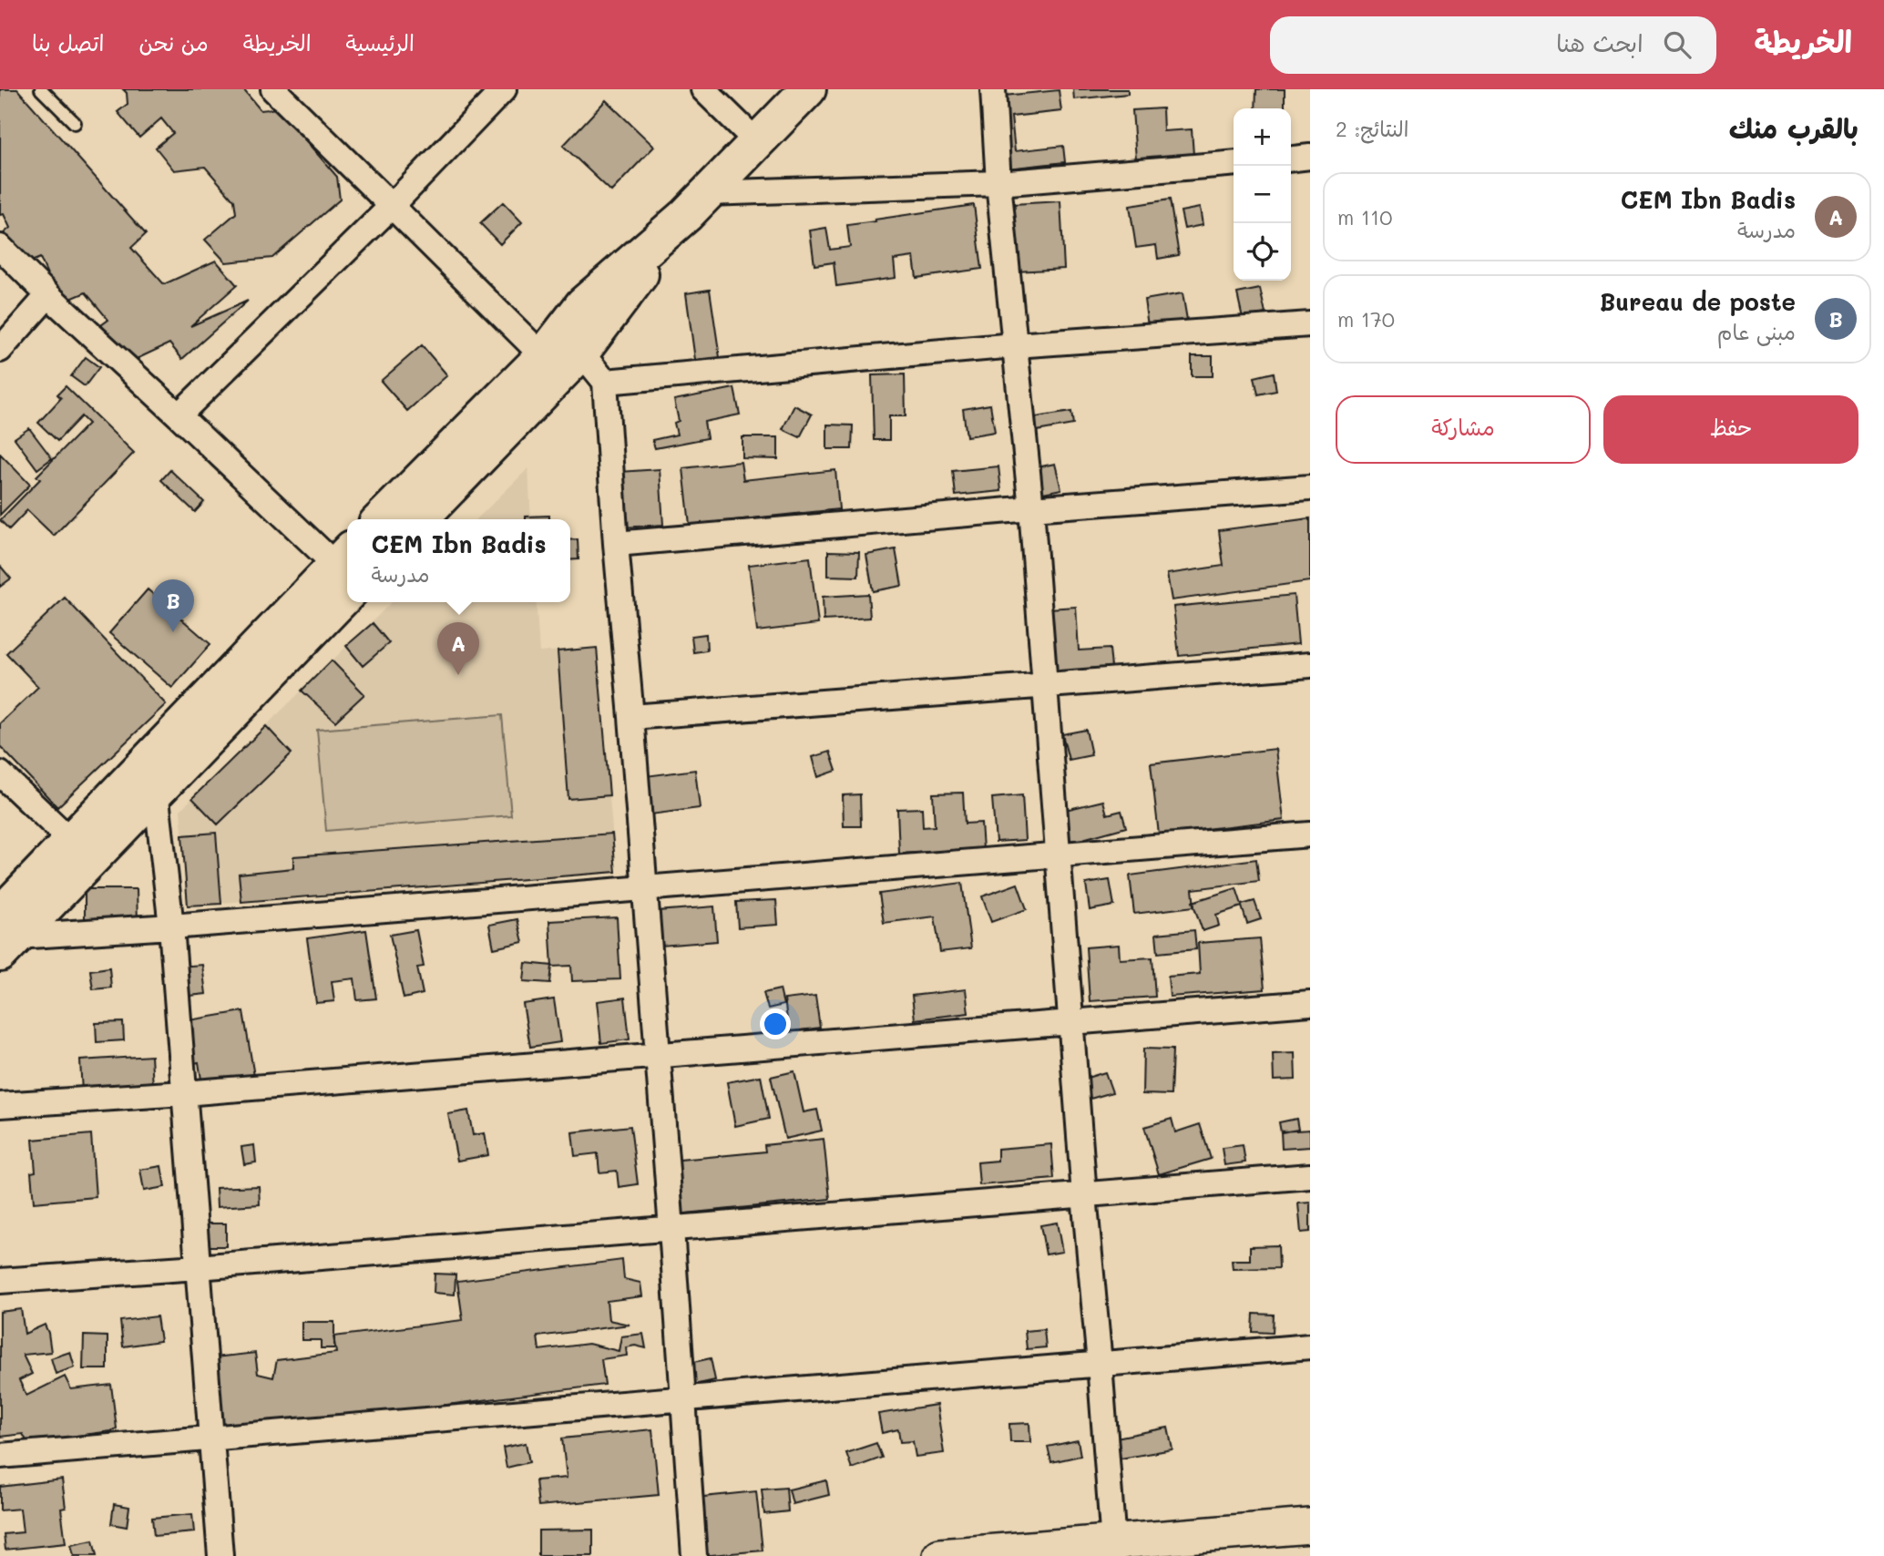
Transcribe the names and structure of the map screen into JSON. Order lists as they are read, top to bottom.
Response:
{
  "page": {
    "header": "الخريطة",
    "search": "ابحث هنا",
    "nav": [
      "الرئيسية",
      "الخريطة",
      "من نحن",
      "اتصل بنا"
    ],
    "heading": ["بالقرب منك", "النتائج: 2"],
    "map_buttons": ["+", "−"],
    "list": [
      {
        "mark": "A",
        "name": "CEM Ibn Badis",
        "note": "مدرسة",
        "value": "110 m"
      },
      {
        "mark": "B",
        "name": "Bureau de poste",
        "note": "مبنى عام",
        "value": "170 m"
      }
    ],
    "buttons": ["حفظ", "مشاركة"],
    "popup": ["CEM Ibn Badis", "مدرسة"],
    "pins": ["B", "A"]
  }
}
